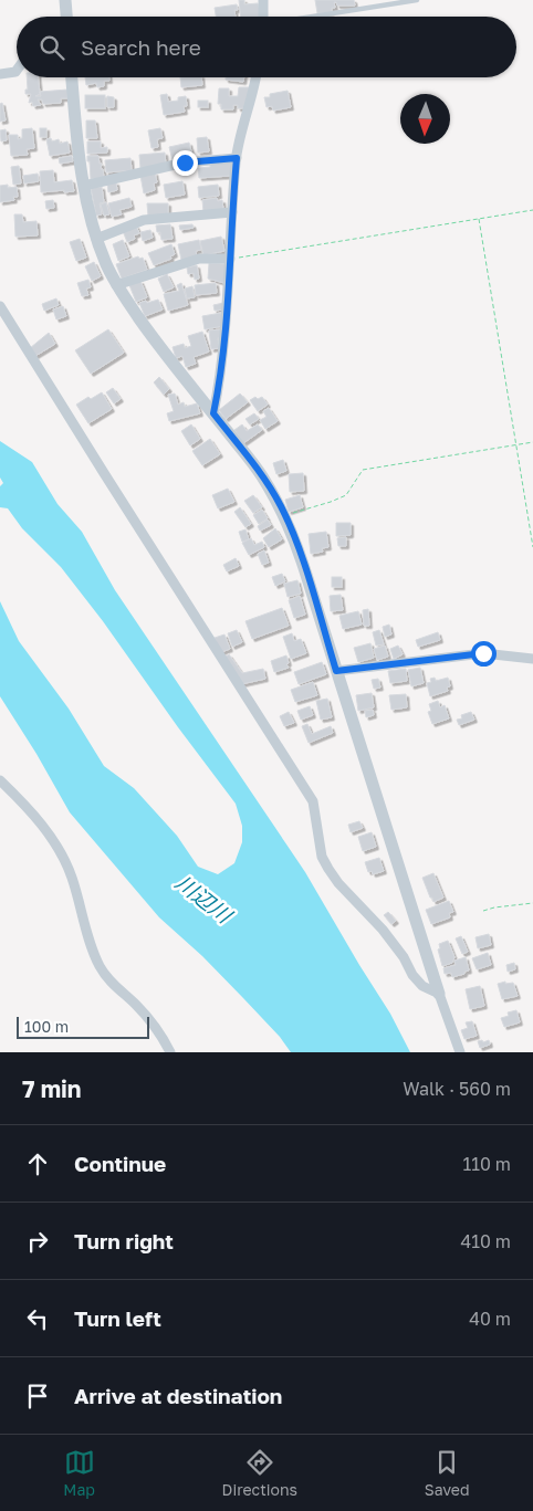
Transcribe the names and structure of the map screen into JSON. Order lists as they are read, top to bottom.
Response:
{
  "water": ["川辺川"],
  "scale_bar": "100 m",
  "north": "bottom",
  "page": {
    "search": "Search here",
    "scale": "100 m",
    "heading": ["7 min", "Walk · 560 m"],
    "list": [
      ["Continue", "110 m"],
      ["Turn right", "410 m"],
      ["Turn left", "40 m"],
      "Arrive at destination"
    ],
    "nav": ["Map", "Directions", "Saved"]
  }
}
